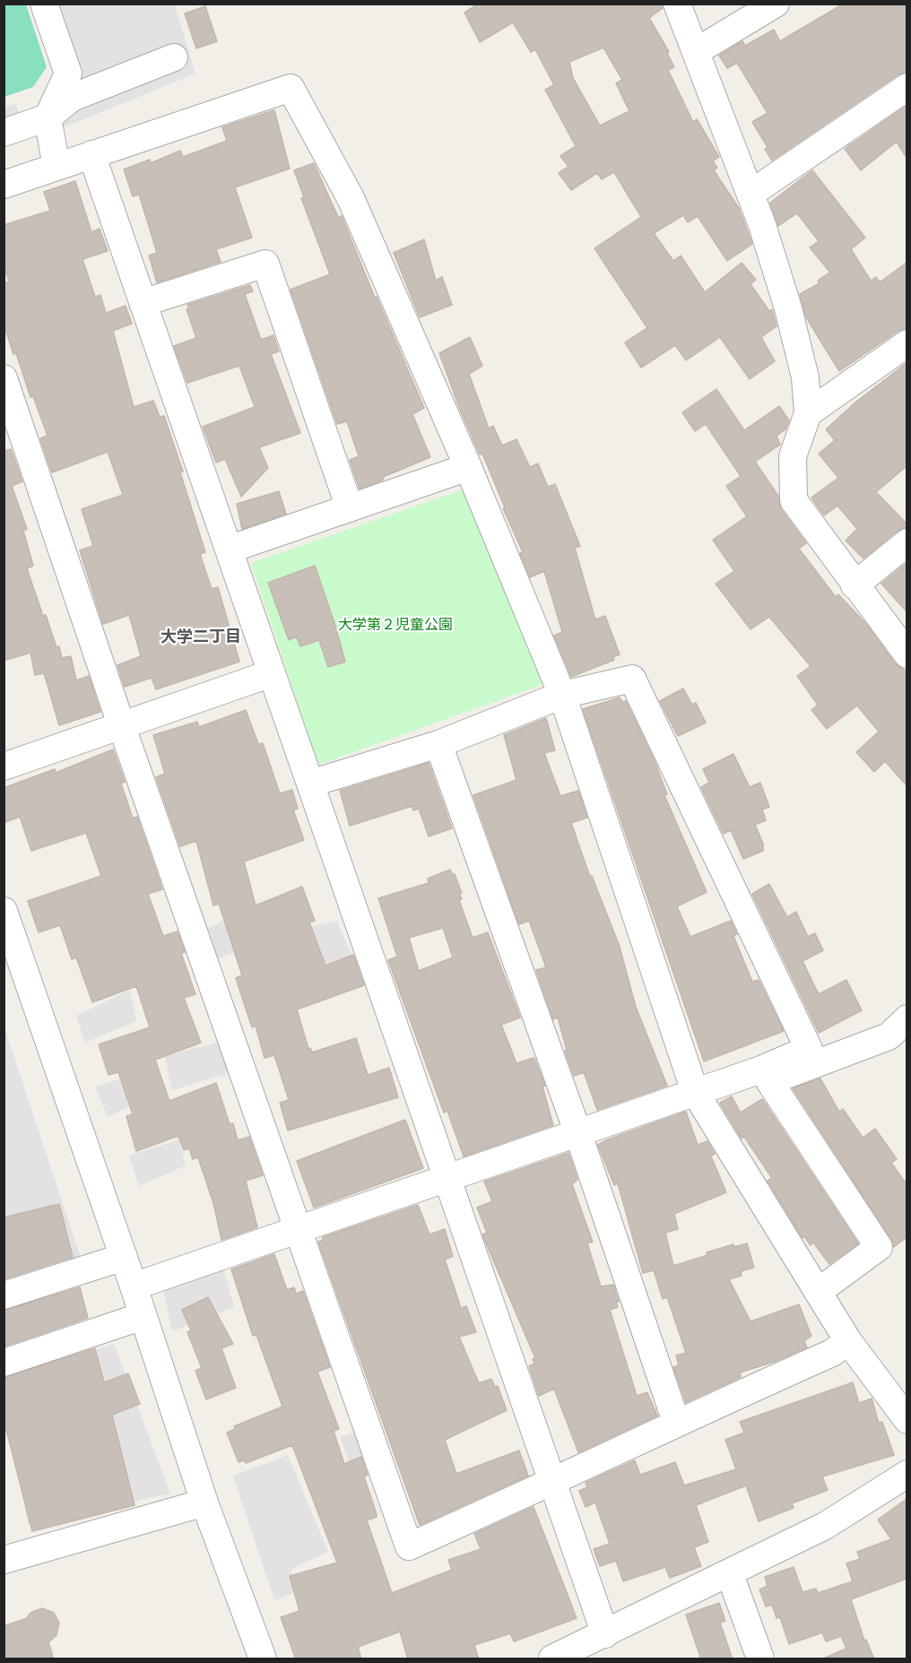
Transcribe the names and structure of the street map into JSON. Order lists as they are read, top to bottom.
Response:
{
  "districts": ["大学二丁目"],
  "parks": ["大学第２児童公園"]
}
